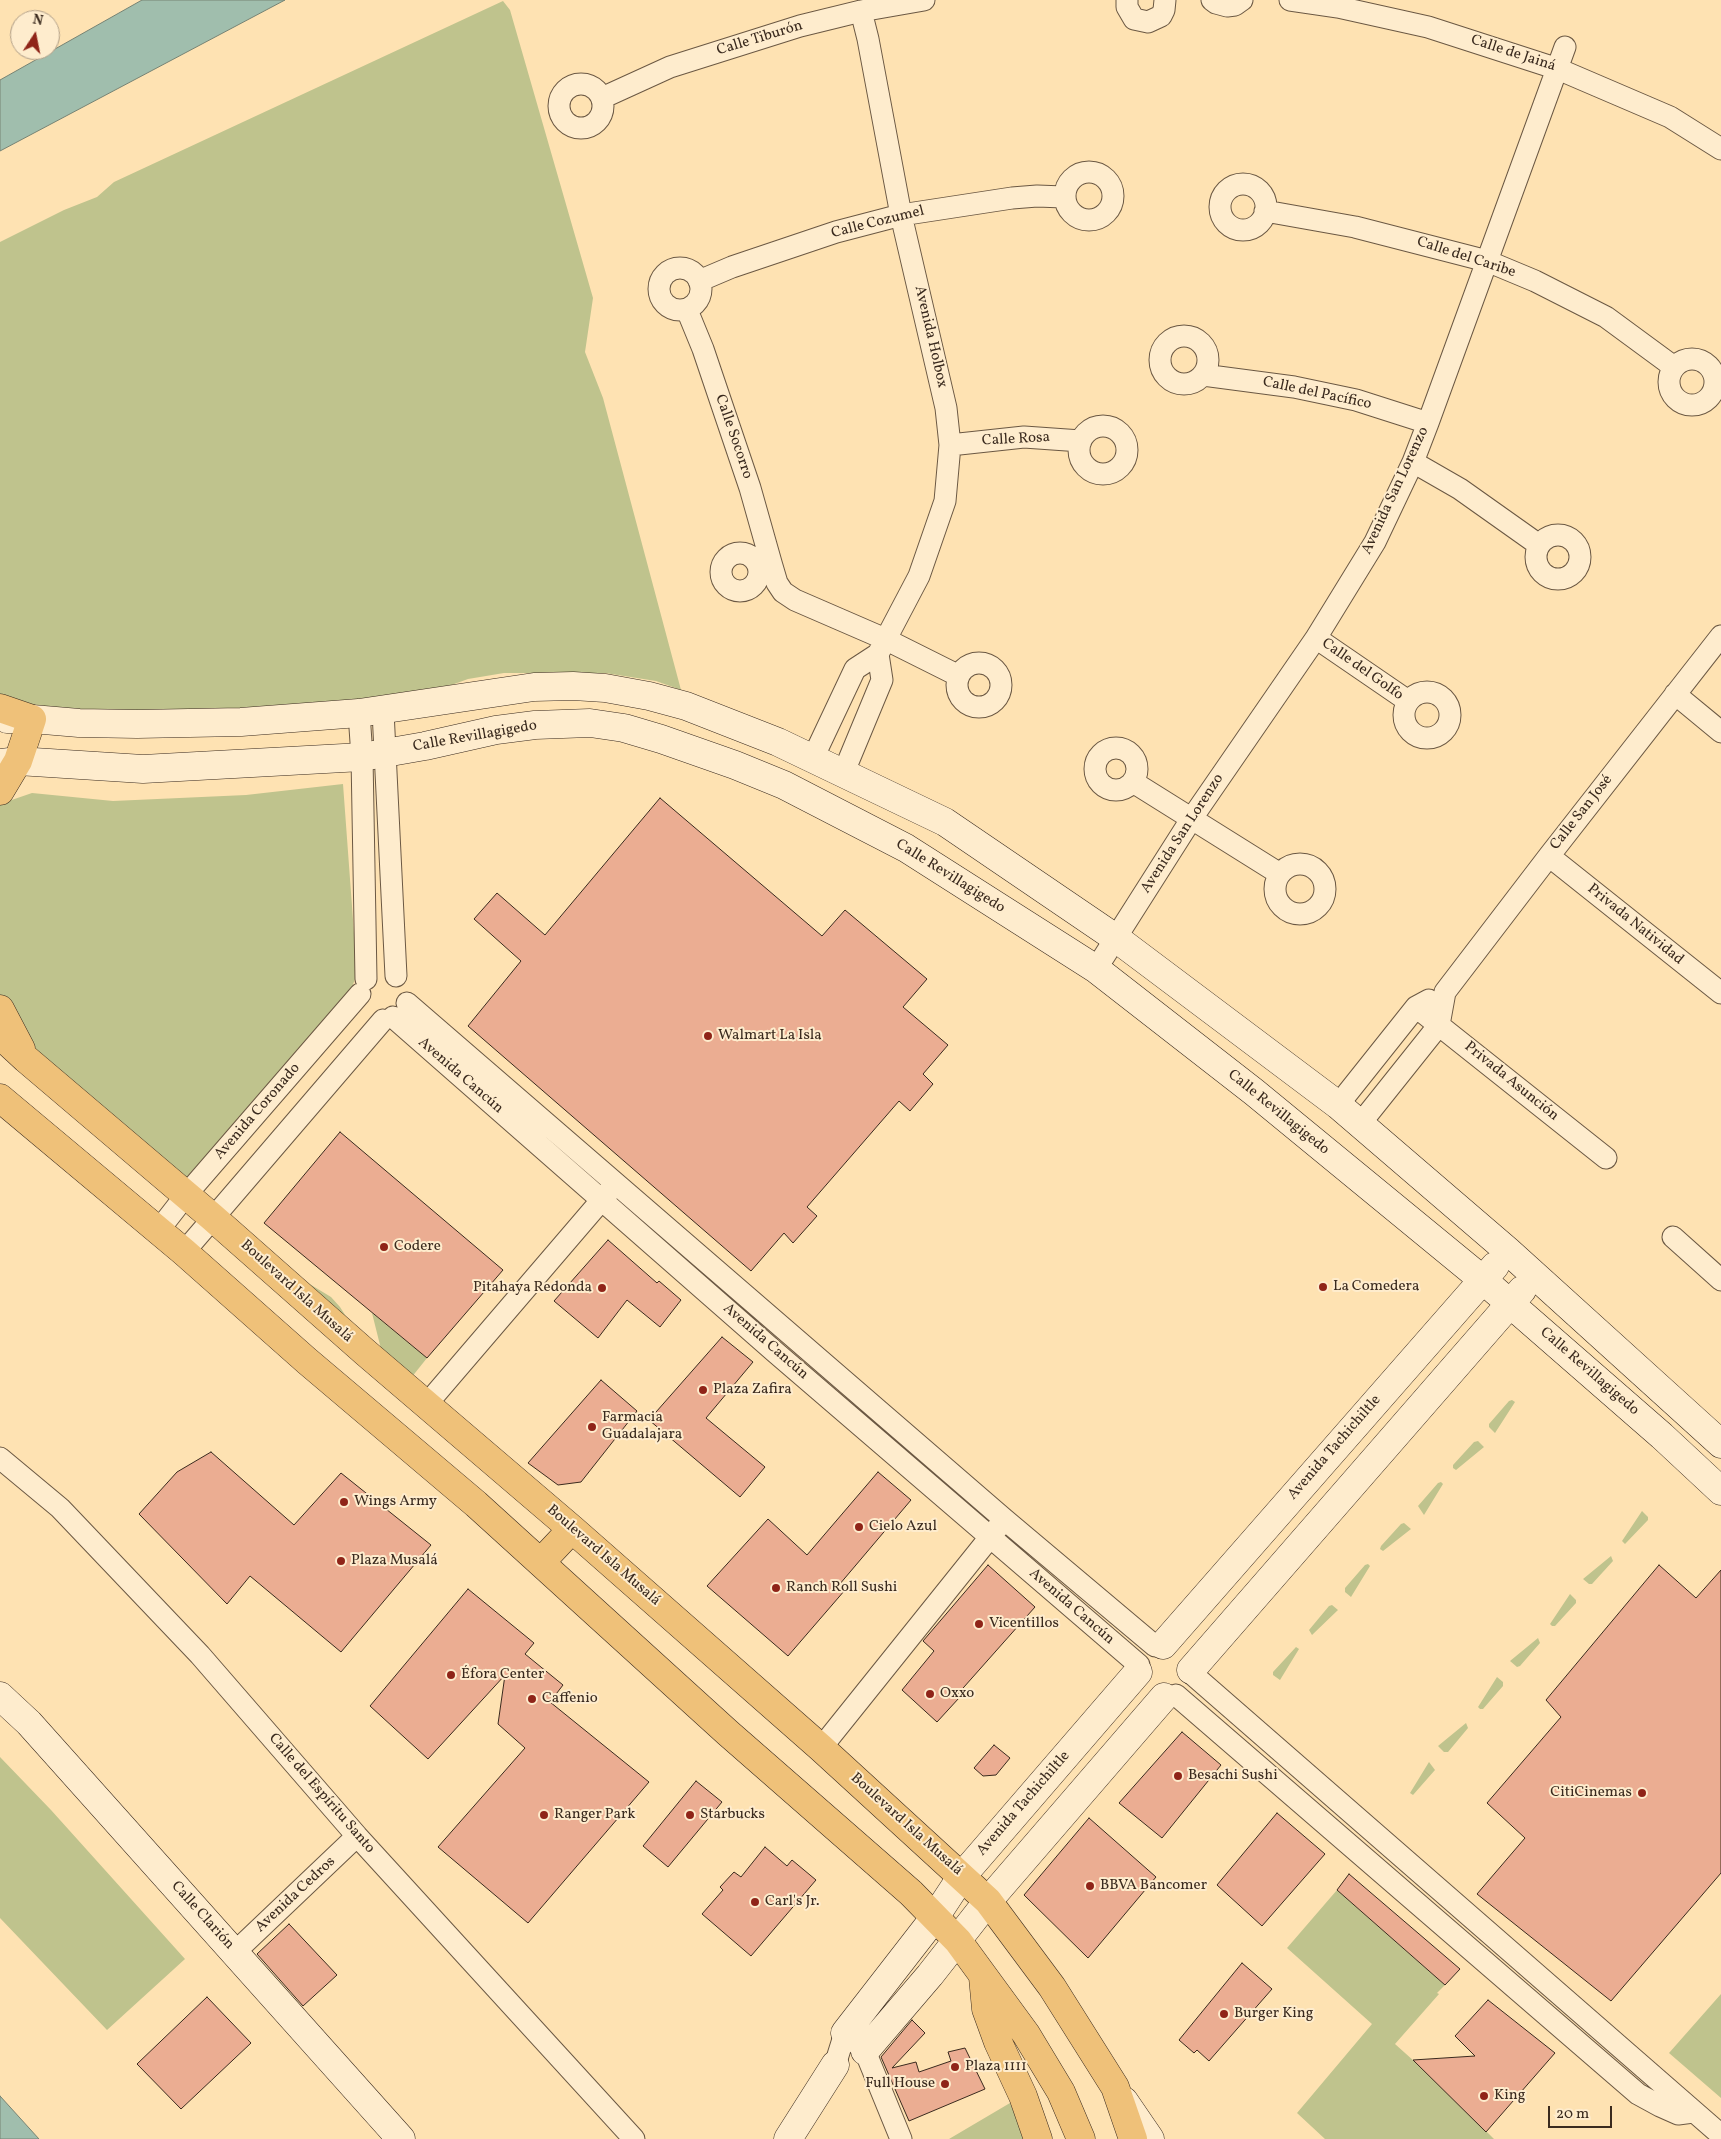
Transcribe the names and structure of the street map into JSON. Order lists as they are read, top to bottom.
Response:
{
  "streets": {
    "main road": ["Boulevard Isla Musalá"],
    "street": [
      "Calle Tiburón",
      "Calle de Jainá",
      "Calle Cozumel",
      "Calle del Caribe",
      "Avenida Holbox",
      "Calle del Pacífico",
      "Calle Socorro",
      "Calle Rosa",
      "Avenida San Lorenzo",
      "Calle del Golfo",
      "Calle Revillagigedo",
      "Calle San José",
      "Privada Natividad",
      "Avenida Cancún",
      "Privada Asunción",
      "Avenida Coronado",
      "Avenida Tachichiltle",
      "Calle del Espíritu Santo",
      "Avenida Cedros",
      "Calle Clarión"
    ]
  },
  "crossings": [
    ["Calle Tiburón", "Avenida Holbox"],
    ["Calle de Jainá", "Avenida San Lorenzo"],
    ["Calle Cozumel", "Avenida Holbox"],
    ["Calle Cozumel", "Calle Socorro"],
    ["Calle del Caribe", "Avenida San Lorenzo"],
    ["Avenida Holbox", "Calle Socorro"],
    ["Avenida Holbox", "Calle Rosa"],
    ["Calle del Pacífico", "Avenida San Lorenzo"],
    ["Avenida San Lorenzo", "Calle del Golfo"],
    ["Avenida San Lorenzo", "Calle Revillagigedo"],
    ["Calle Revillagigedo", "Avenida Tachichiltle"],
    ["Calle San José", "Privada Natividad"],
    ["Calle San José", "Privada Asunción"],
    ["Avenida Cancún", "Avenida Coronado"],
    ["Avenida Cancún", "Avenida Tachichiltle"],
    ["Avenida Coronado", "Boulevard Isla Musalá"],
    ["Boulevard Isla Musalá", "Avenida Tachichiltle"],
    ["Calle del Espíritu Santo", "Avenida Cedros"],
    ["Avenida Cedros", "Calle Clarión"]
  ],
  "places": [
    "Walmart La Isla",
    "Codere",
    "La Comedera",
    "Pitahaya Redonda",
    "Plaza Zafira",
    "Farmacia Guadalajara",
    "Wings Army",
    "Cielo Azul",
    "Plaza Musalá",
    "Ranch Roll Sushi",
    "Vicentillos",
    "Éfora Center",
    "Oxxo",
    "Caffenio",
    "Besachi Sushi",
    "CitiCinemas",
    "Ranger Park",
    "Starbucks",
    "BBVA Bancomer",
    "Carl's Jr.",
    "Burger King",
    "Plaza 1111",
    "Full House",
    "King"
  ],
  "scale_bar": "20 m",
  "north": "top"
}
